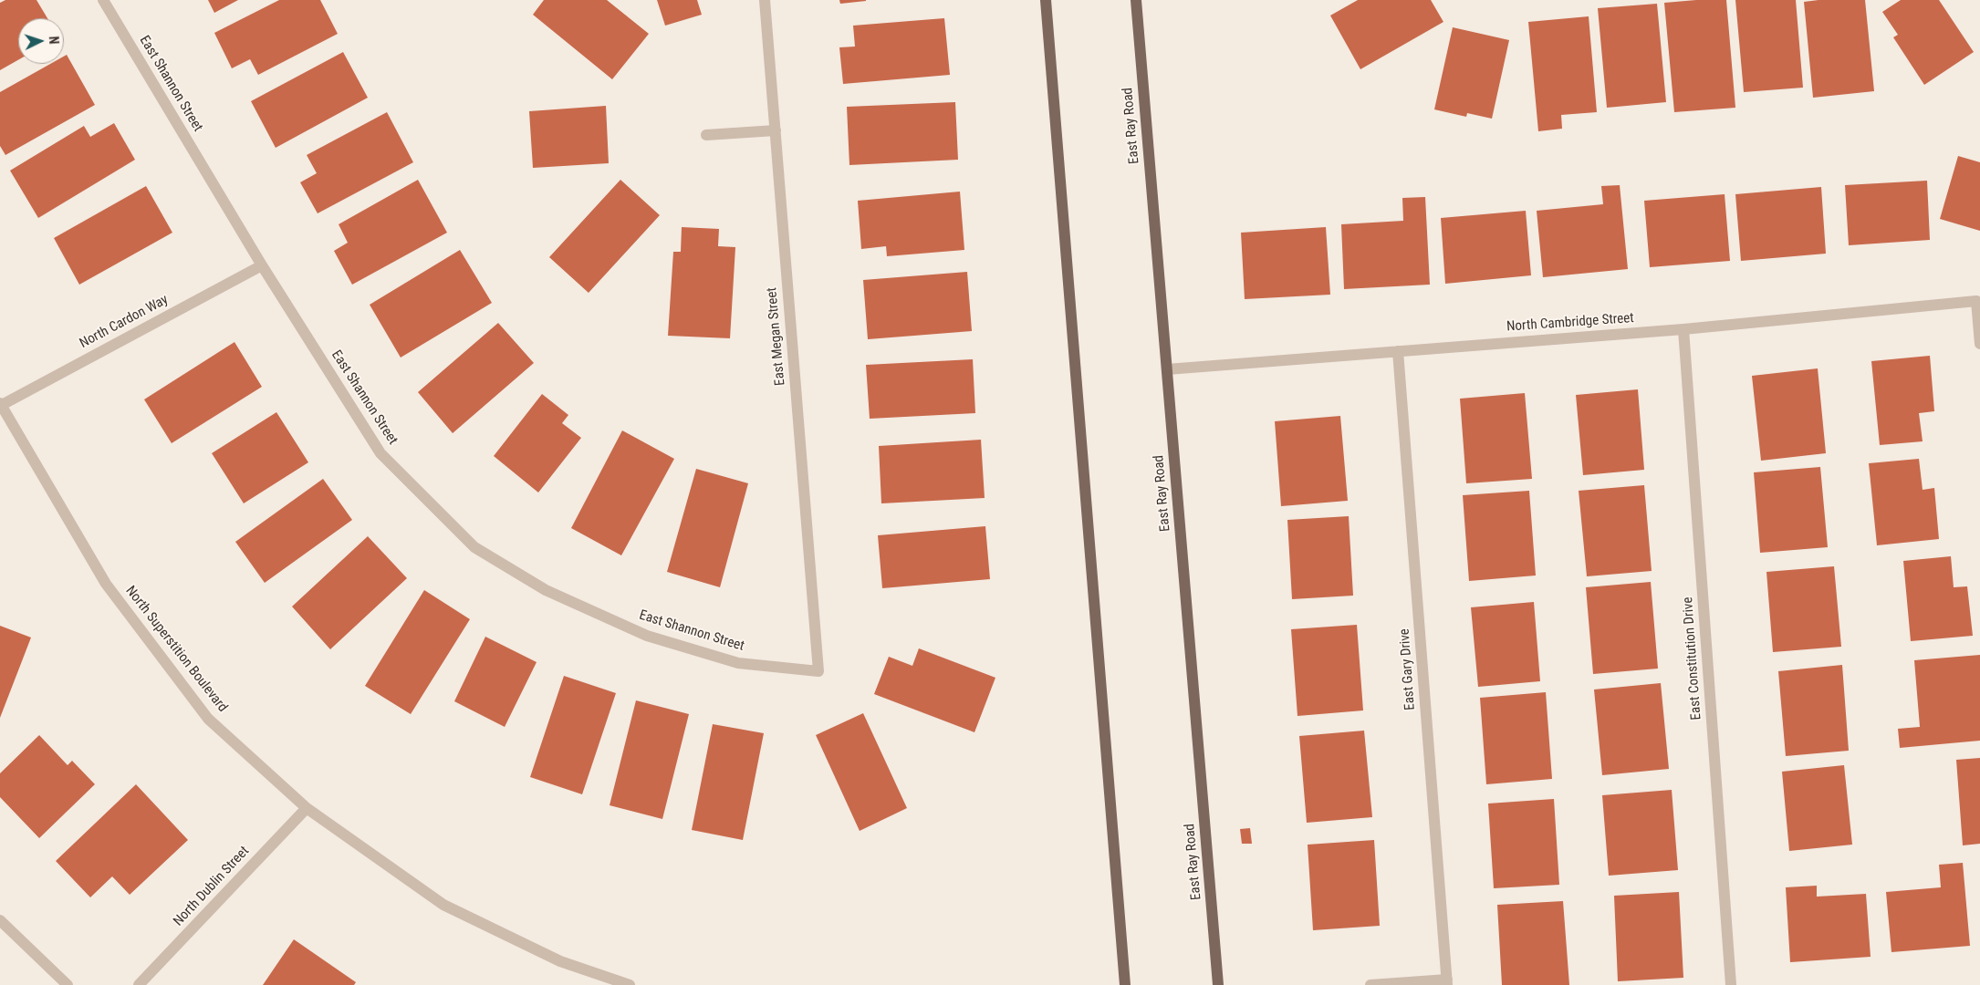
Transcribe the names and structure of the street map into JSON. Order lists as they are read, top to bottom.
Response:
{
  "streets": {
    "main road": ["East Ray Road"],
    "street": [
      "East Shannon Street",
      "North Cardon Way",
      "North Cambridge Street",
      "East Megan Street",
      "North Superstition Boulevard",
      "East Constitution Drive",
      "East Gary Drive",
      "North Dublin Street"
    ]
  },
  "crossings": [
    ["East Shannon Street", "North Cardon Way"],
    ["East Shannon Street", "East Megan Street"],
    ["East Ray Road", "North Cambridge Street"],
    ["North Cardon Way", "North Superstition Boulevard"],
    ["North Cambridge Street", "East Constitution Drive"],
    ["North Cambridge Street", "East Gary Drive"],
    ["North Superstition Boulevard", "North Dublin Street"]
  ],
  "north": "right"
}
